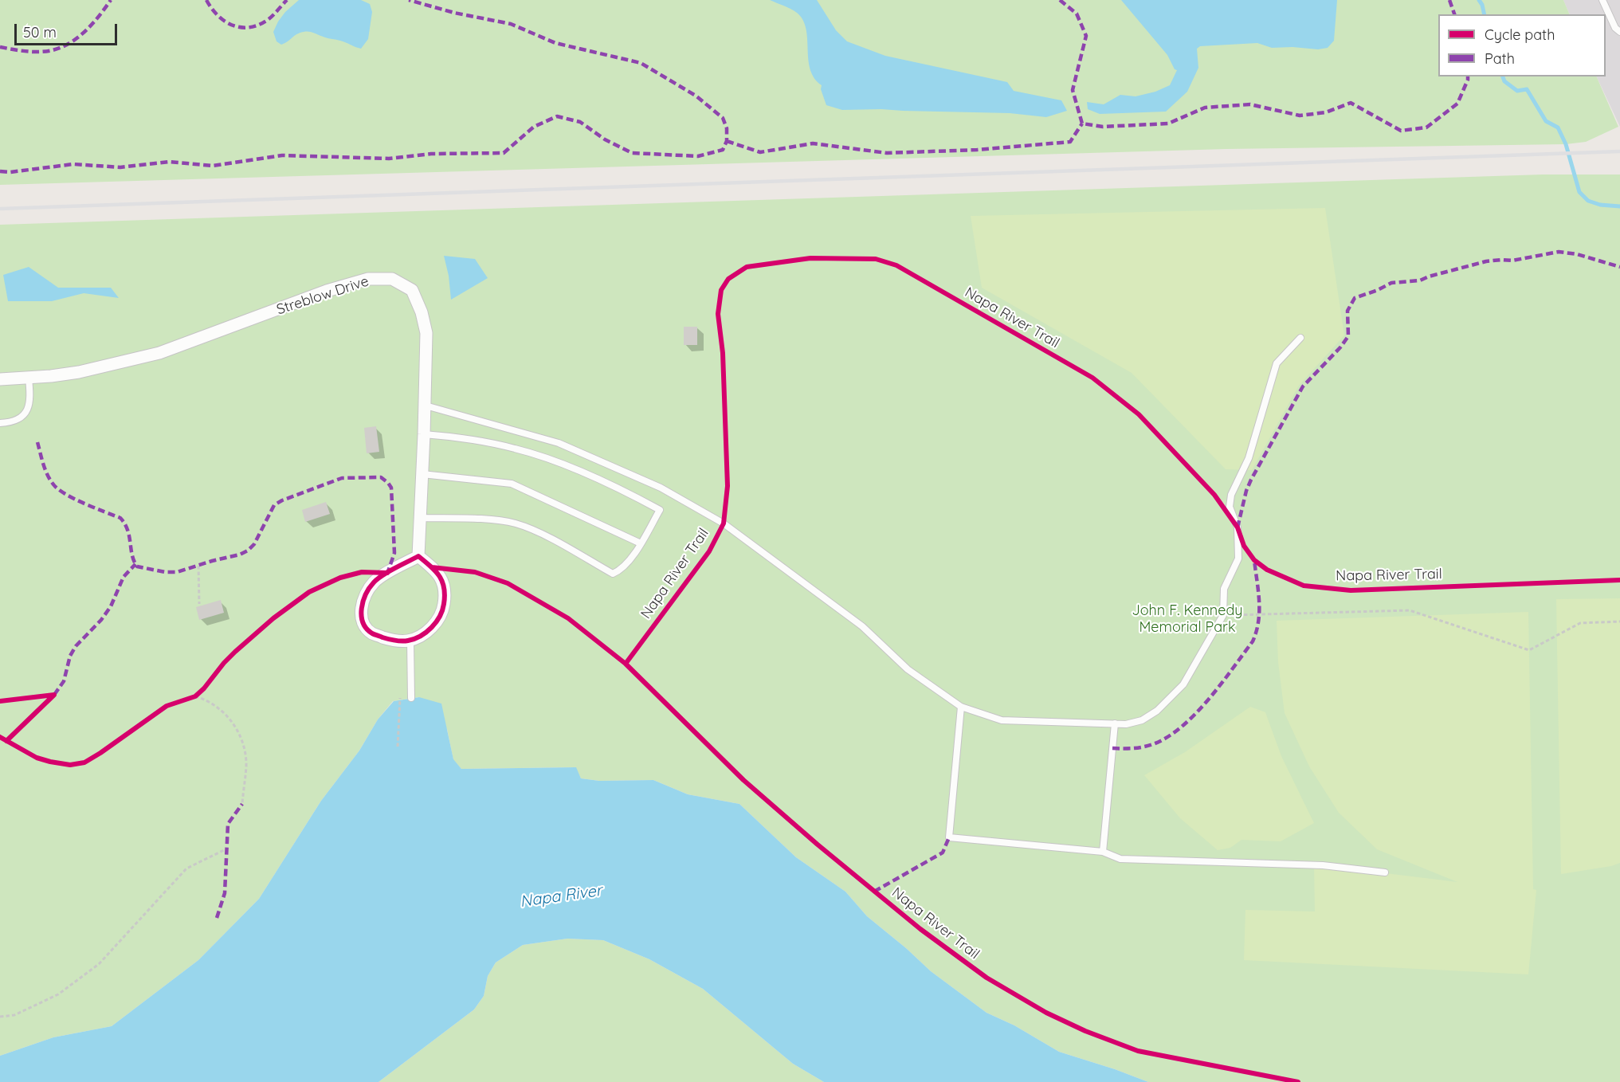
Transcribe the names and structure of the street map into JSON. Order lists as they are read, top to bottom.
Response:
{
  "streets": {
    "street": ["Streblow Drive"],
    "cycle path": ["Napa River Trail"]
  },
  "water": ["Napa River"],
  "parks": ["John F. Kennedy Memorial Park"],
  "legend": ["Cycle path", "Path"],
  "scale_bar": "50 m"
}
